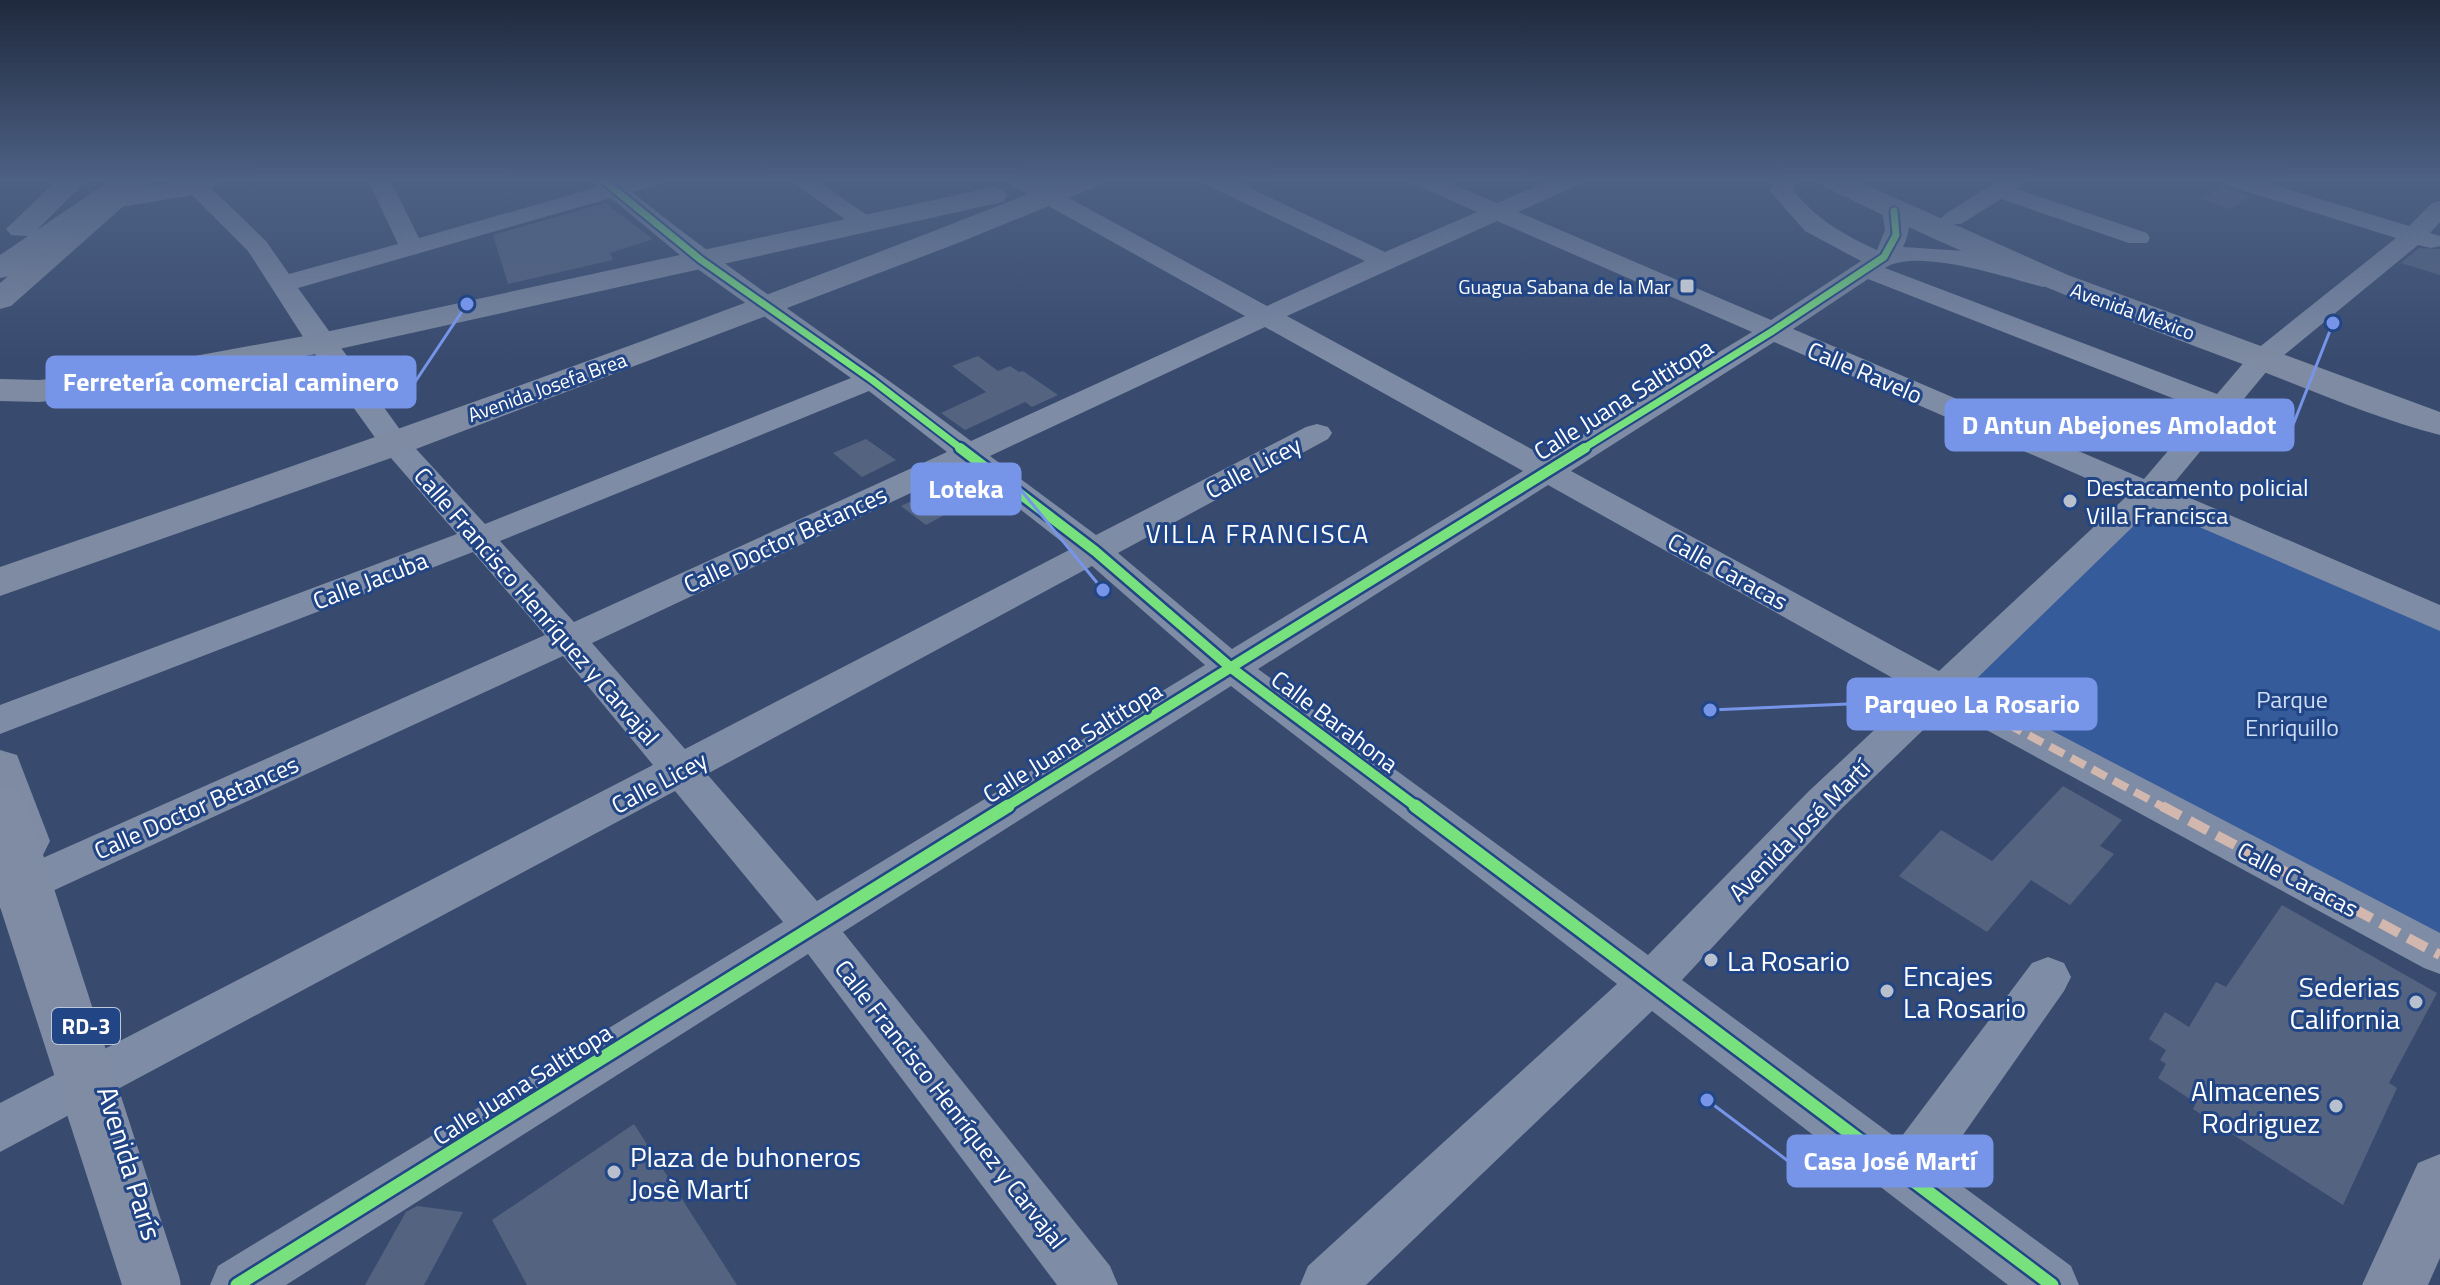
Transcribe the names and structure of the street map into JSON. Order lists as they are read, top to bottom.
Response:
{
  "streets": {
    "highway": ["RD-3"],
    "main road": ["Avenida México", "Avenida Josefa Brea", "Avenida París"],
    "street": [
      "Calle Ravelo",
      "Calle Juana Saltitopa",
      "Calle Licey",
      "Calle Doctor Betances",
      "Calle Caracas",
      "Calle Jacuba",
      "Calle Francisco Henríquez y Carvajal",
      "Calle Barahona",
      "Avenida José Martí"
    ]
  },
  "crossings": [
    ["Avenida México", "Avenida José Martí"],
    ["Calle Ravelo", "Calle Juana Saltitopa"],
    ["Calle Ravelo", "Avenida José Martí"],
    ["Avenida Josefa Brea", "Calle Francisco Henríquez y Carvajal"],
    ["Avenida Josefa Brea", "Calle Barahona"],
    ["Calle Juana Saltitopa", "Calle Caracas"],
    ["Calle Juana Saltitopa", "Calle Francisco Henríquez y Carvajal"],
    ["Calle Juana Saltitopa", "Calle Barahona"],
    ["Calle Licey", "Calle Francisco Henríquez y Carvajal"],
    ["Calle Licey", "Calle Barahona"],
    ["Calle Licey", "Avenida París"],
    ["Calle Doctor Betances", "Calle Caracas"],
    ["Calle Doctor Betances", "Calle Francisco Henríquez y Carvajal"],
    ["Calle Doctor Betances", "Calle Barahona"],
    ["Calle Doctor Betances", "Avenida París"],
    ["Calle Caracas", "Avenida José Martí"],
    ["Calle Jacuba", "Calle Francisco Henríquez y Carvajal"],
    ["Calle Jacuba", "Calle Barahona"],
    ["Calle Barahona", "Avenida José Martí"]
  ],
  "districts": ["VILLA FRANCISCA"],
  "parks": ["Parque Enriquillo"],
  "places": {
    "transit": ["Guagua Sabana de la Mar"],
    "other": [
      "Ferretería comercial caminero",
      "D Antun Abejones Amoladot",
      "Destacamento policial Villa Francisca",
      "Loteka",
      "Parqueo La Rosario",
      "La Rosario",
      "Encajes La Rosario",
      "Sederias California",
      "Casa José Martí",
      "Almacenes Rodriguez",
      "Plaza de buhoneros Josè Martí"
    ]
  }
}
